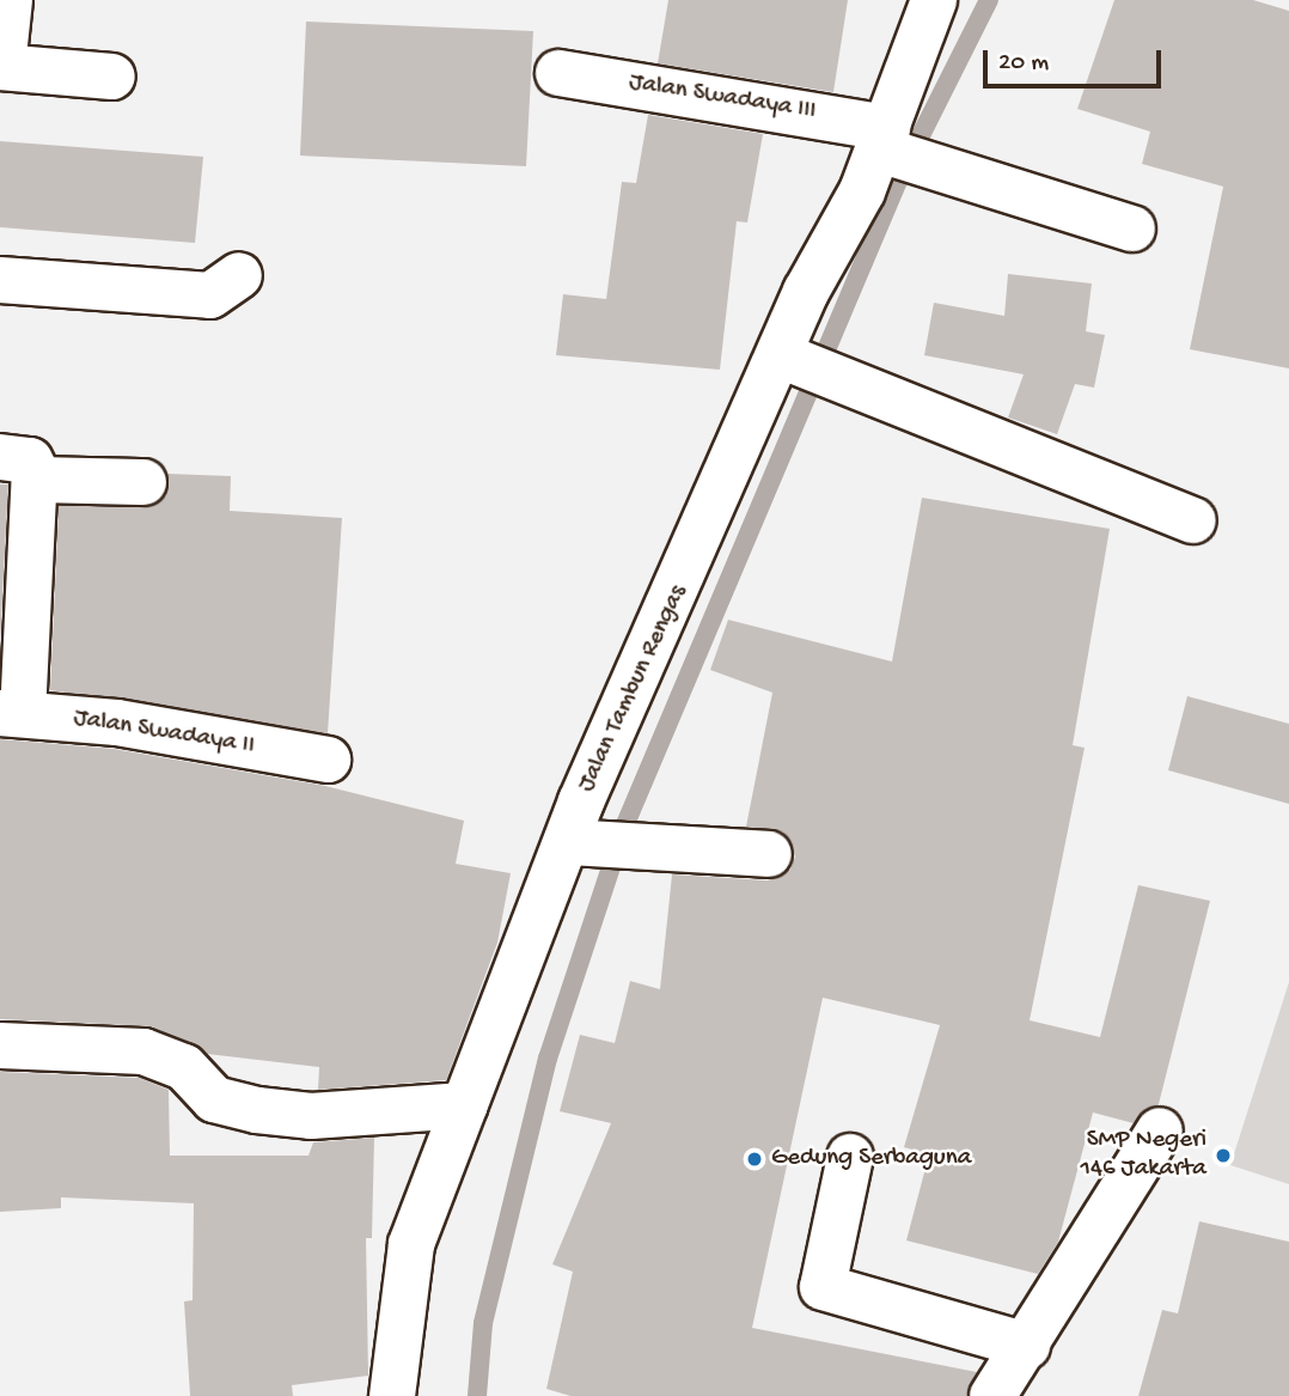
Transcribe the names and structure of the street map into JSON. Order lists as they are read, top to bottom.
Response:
{
  "streets": {
    "street": ["Jalan Swadaya III", "Jalan Tambun Rengas", "Jalan Swadaya II"]
  },
  "crossings": [
    ["Jalan Swadaya III", "Jalan Tambun Rengas"]
  ],
  "places": ["SMP Negeri 146 Jakarta", "Gedung Serbaguna"],
  "scale_bar": "20 m"
}
